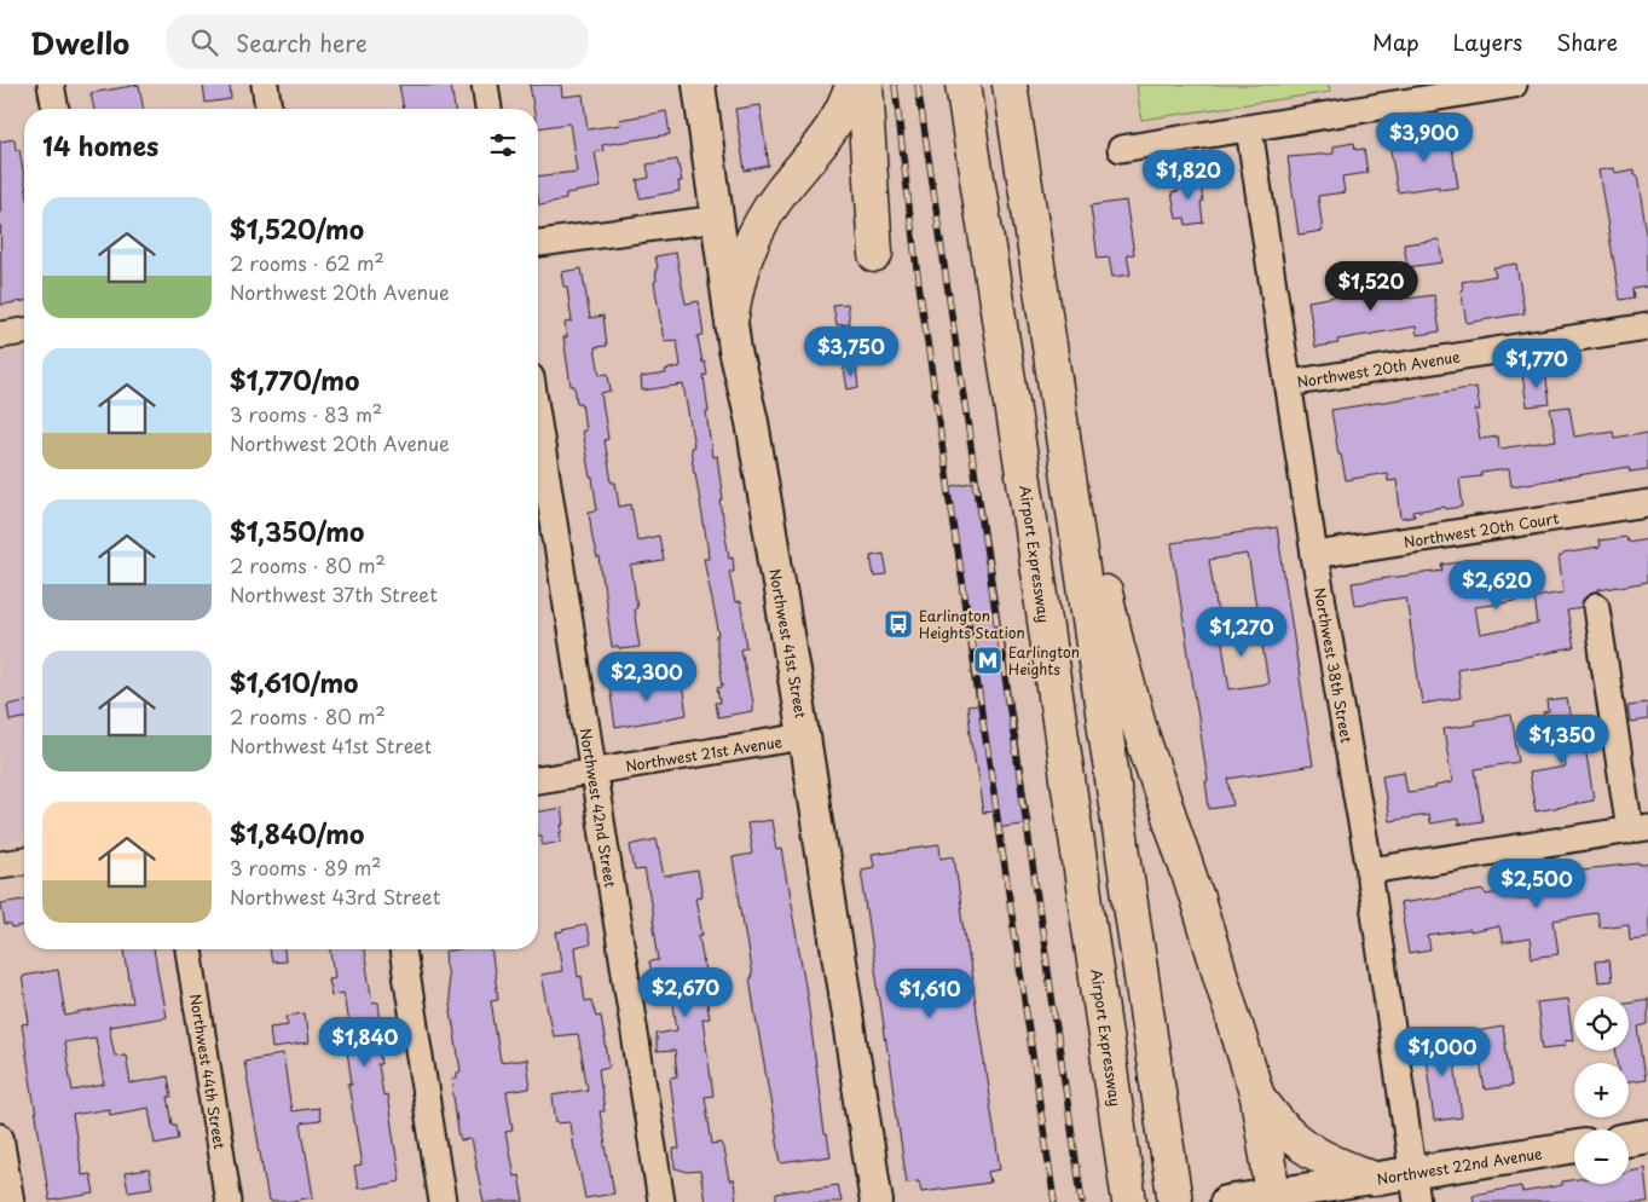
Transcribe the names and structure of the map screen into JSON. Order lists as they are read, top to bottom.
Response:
{
  "streets": {
    "highway": ["Airport Expressway"],
    "main road": ["Northwest 41st Street", "Northwest 22nd Avenue"],
    "street": [
      "Northwest 20th Avenue",
      "Northwest 20th Court",
      "Northwest 38th Street",
      "Northwest 21st Avenue",
      "Northwest 42nd Street",
      "Northwest 44th Street"
    ]
  },
  "crossings": [
    ["Northwest 20th Avenue", "Northwest 38th Street"],
    ["Northwest 20th Court", "Northwest 38th Street"],
    ["Northwest 41st Street", "Northwest 21st Avenue"],
    ["Northwest 38th Street", "Northwest 22nd Avenue"],
    ["Northwest 21st Avenue", "Northwest 42nd Street"]
  ],
  "places": {
    "bus stop": ["Earlington Heights Station"],
    "metro station": ["Earlington Heights"]
  },
  "page": {
    "header": "Dwello",
    "search": "Search here",
    "nav": ["Map", "Layers", "Share"],
    "heading": "14 homes",
    "price": [
      "$3,900",
      "$1,820",
      "$1,520",
      "$3,750",
      "$1,770",
      "$2,620",
      "$1,270",
      "$2,300",
      "$1,350",
      "$2,500",
      "$2,670",
      "$1,610",
      "$1,840",
      "$1,000"
    ],
    "list": [
      {
        "name": "$1,520/mo",
        "note": "2 rooms · 62 m² · Northwest 20th Avenue"
      },
      {
        "name": "$1,770/mo",
        "note": "3 rooms · 83 m² · Northwest 20th Avenue"
      },
      {
        "name": "$1,350/mo",
        "note": "2 rooms · 80 m² · Northwest 37th Street"
      },
      {
        "name": "$1,610/mo",
        "note": "2 rooms · 80 m² · Northwest 41st Street"
      },
      {
        "name": "$1,840/mo",
        "note": "3 rooms · 89 m² · Northwest 43rd Street"
      }
    ],
    "map_buttons": ["+", "−"]
  }
}
